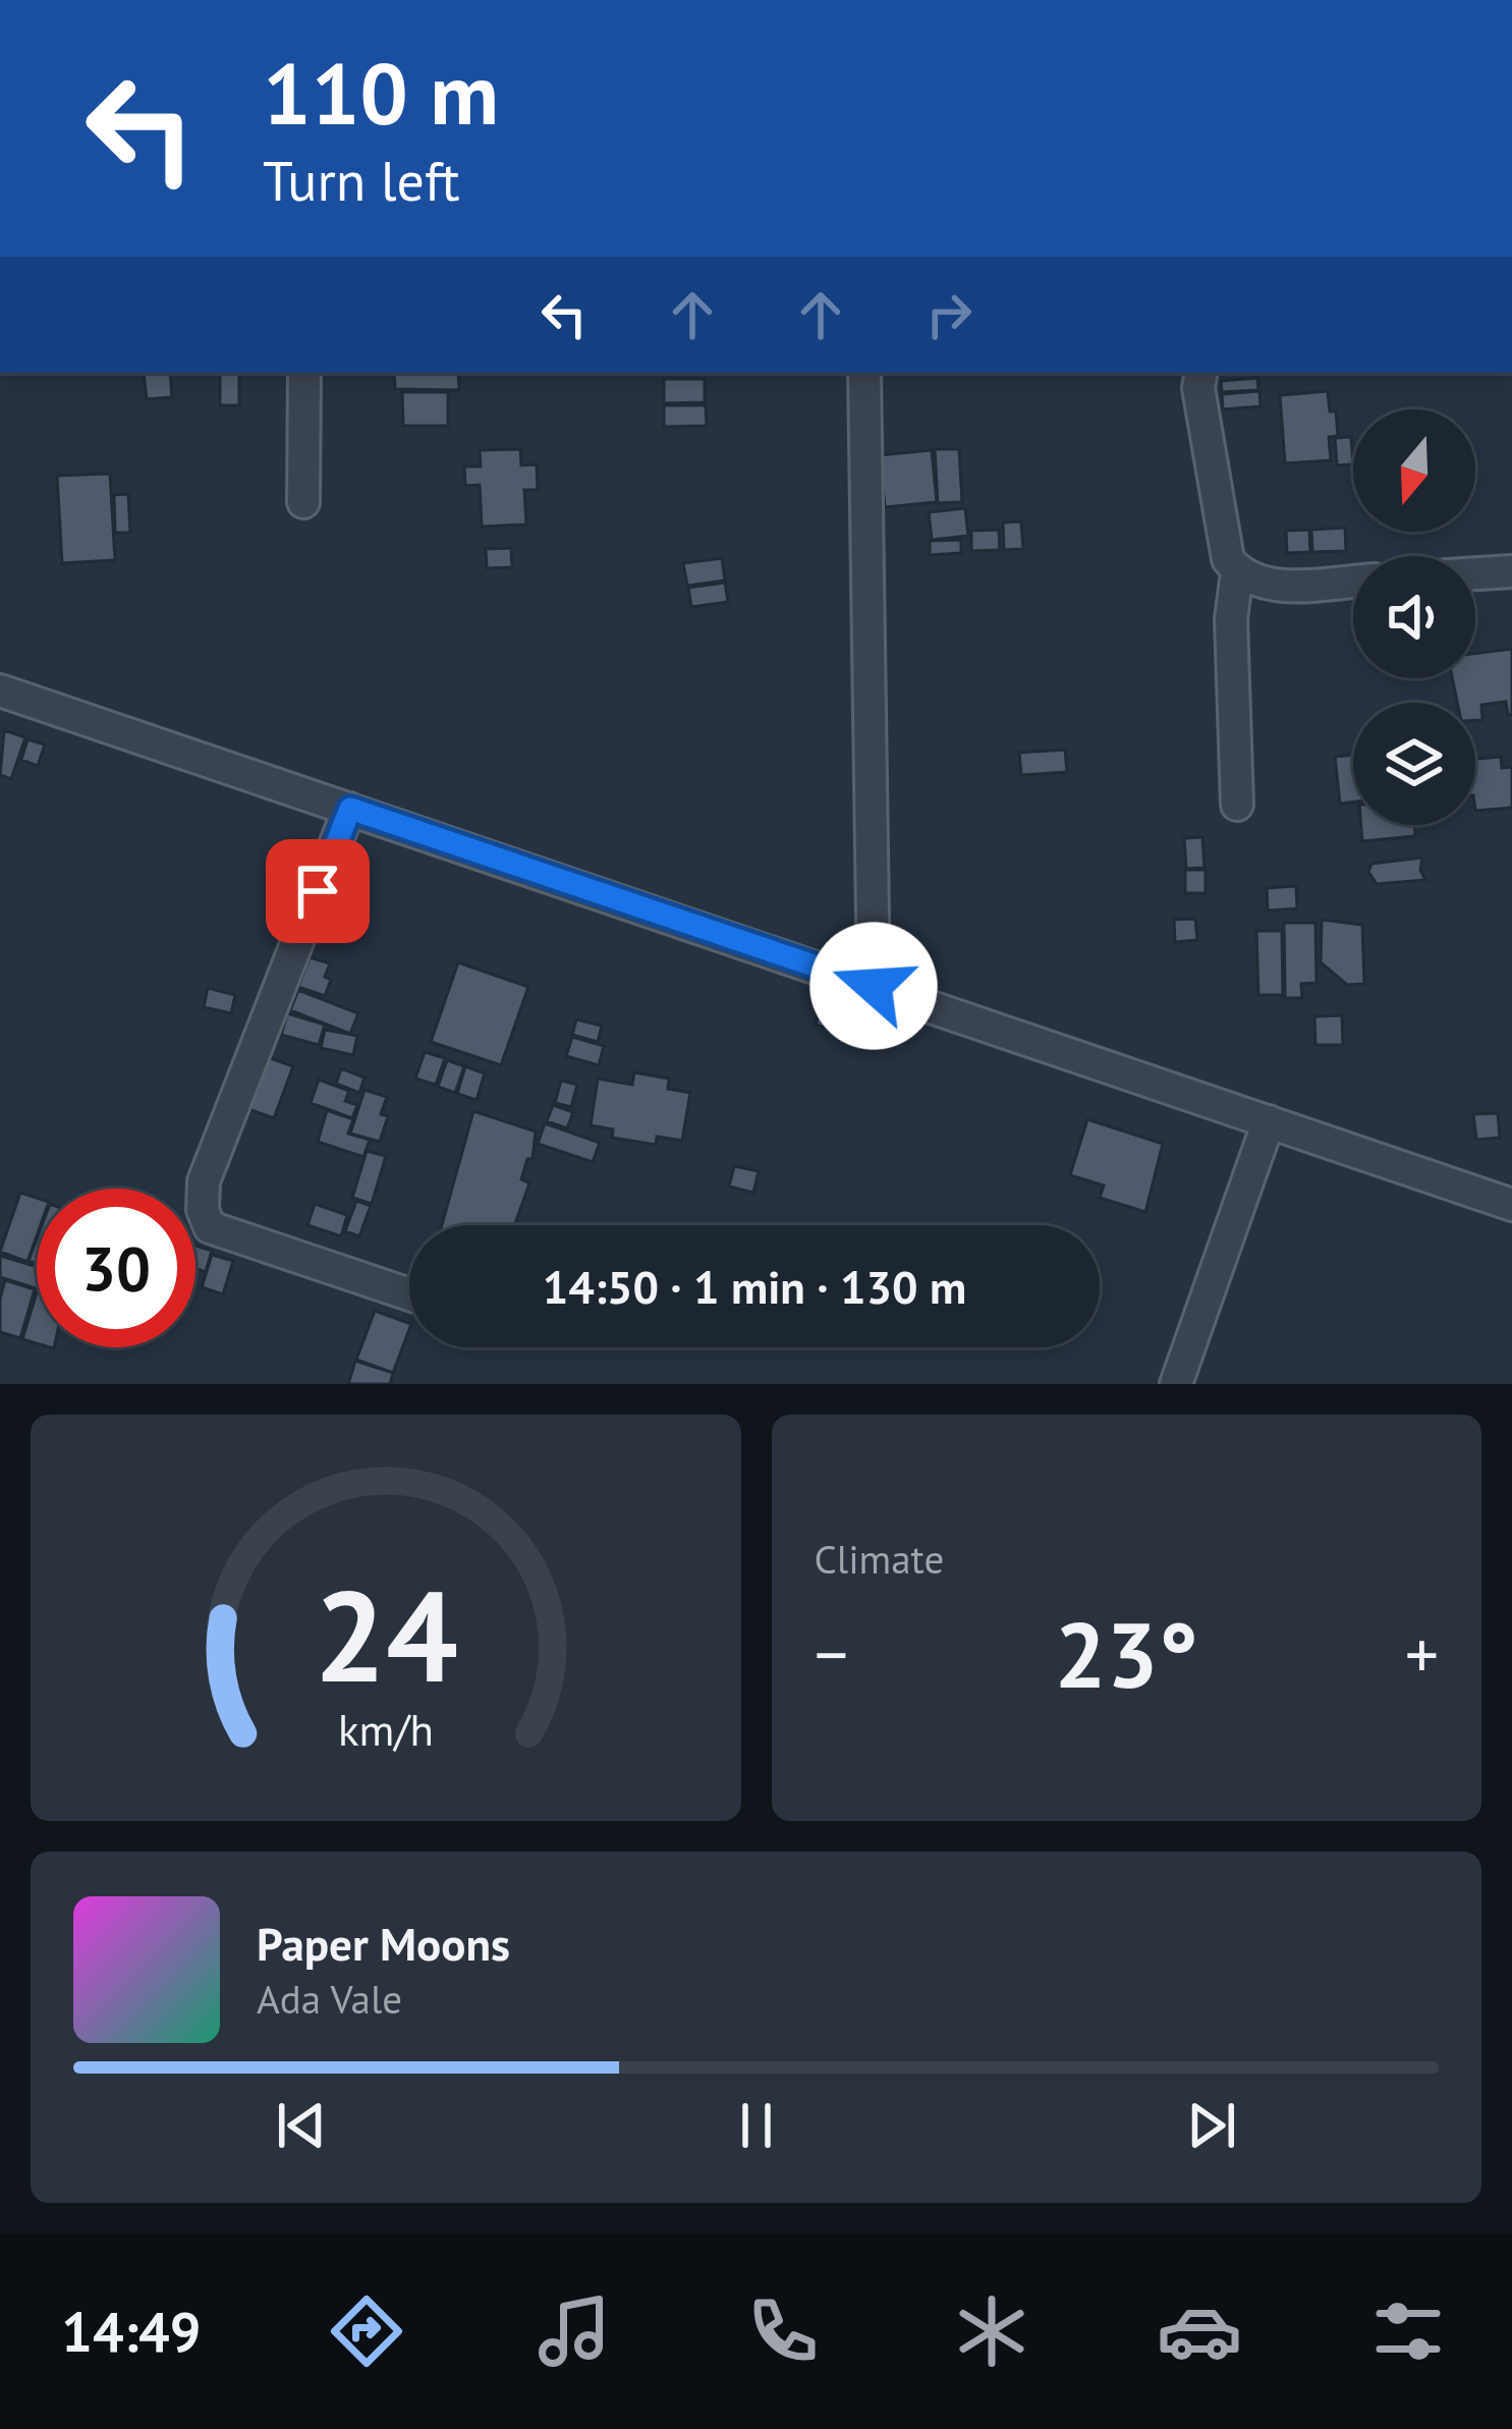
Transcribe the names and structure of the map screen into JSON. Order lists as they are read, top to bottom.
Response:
{
  "north": "bottom",
  "page": {
    "turn": ["110 m", "Turn left"],
    "limit": "30",
    "trip": "14:50 · 1 min · 130 m",
    "tile": "Climate",
    "heat": ["−", "23°", "+"],
    "song": ["Paper Moons", "Ada Vale"],
    "tabs": "14:49",
    "gauge": ["24", "km/h"]
  }
}
